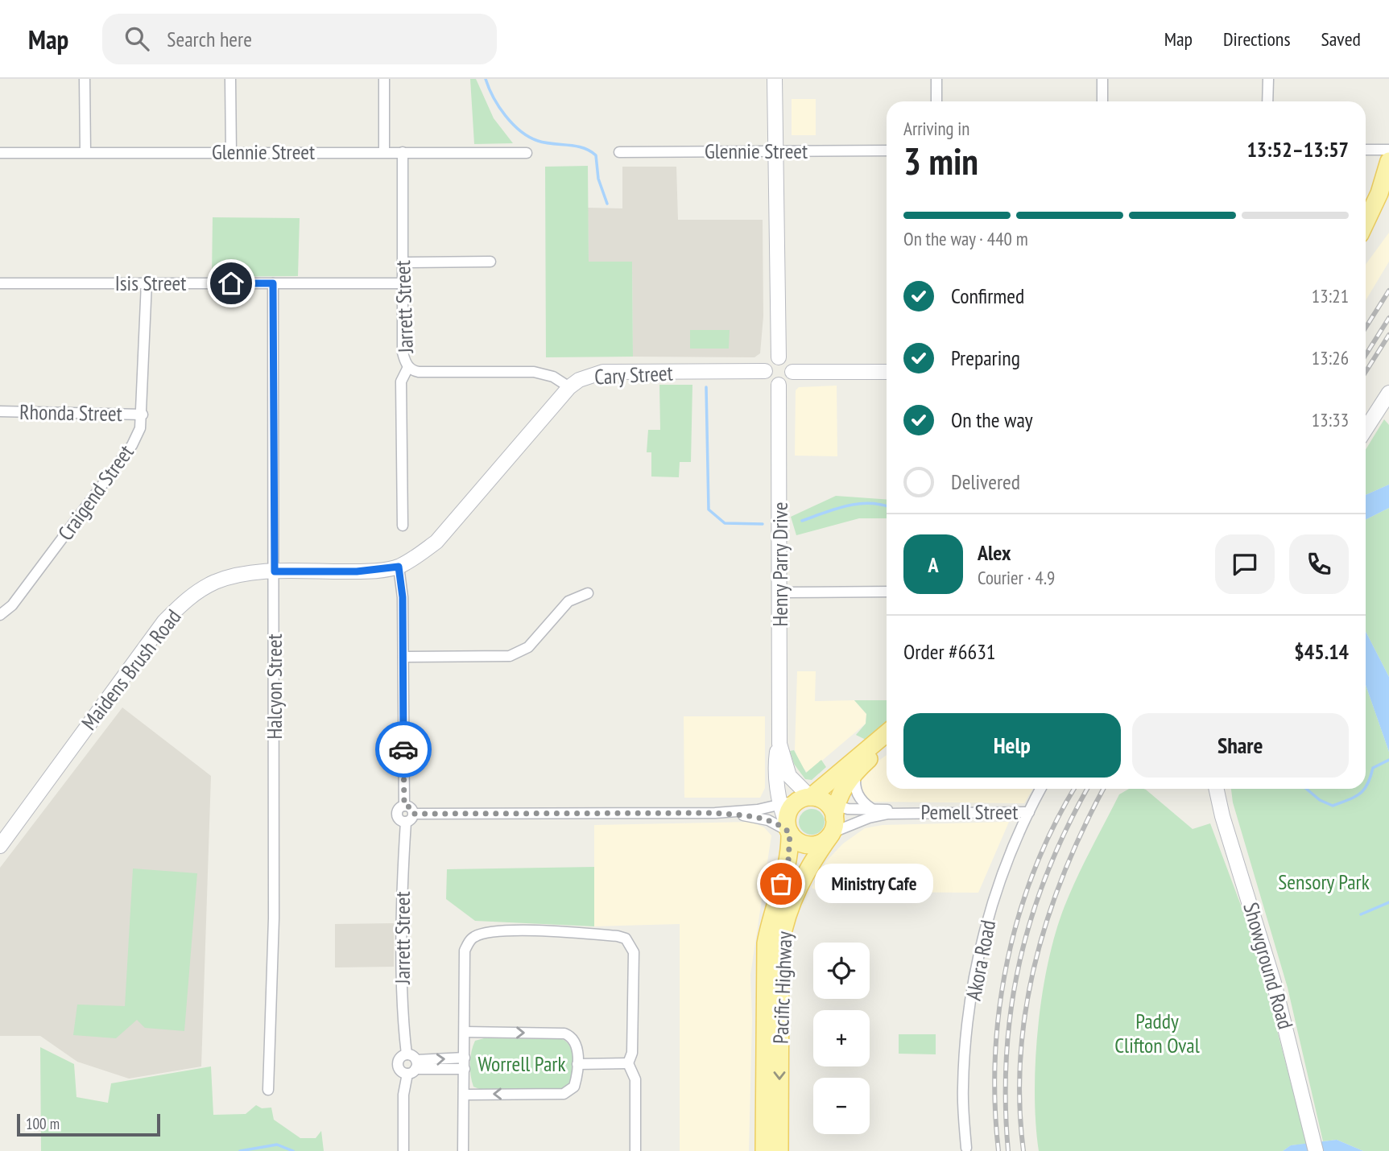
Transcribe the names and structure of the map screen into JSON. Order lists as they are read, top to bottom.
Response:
{
  "streets": {
    "main road": ["Pacific Highway"],
    "street": [
      "Glennie Street",
      "Isis Street",
      "Jarrett Street",
      "Cary Street",
      "Rhonda Street",
      "Craigend Street",
      "Henry Parry Drive",
      "Maidens Brush Road",
      "Halcyon Street",
      "Pemell Street",
      "Akora Road",
      "Showground Road"
    ]
  },
  "crossings": [
    ["Glennie Street", "Jarrett Street"],
    ["Isis Street", "Jarrett Street"],
    ["Isis Street", "Craigend Street"],
    ["Isis Street", "Halcyon Street"],
    ["Jarrett Street", "Cary Street"],
    ["Jarrett Street", "Pemell Street"],
    ["Cary Street", "Henry Parry Drive"],
    ["Cary Street", "Maidens Brush Road"],
    ["Rhonda Street", "Craigend Street"],
    ["Henry Parry Drive", "Pemell Street"],
    ["Henry Parry Drive", "Pacific Highway"],
    ["Maidens Brush Road", "Halcyon Street"],
    ["Pemell Street", "Akora Road"],
    ["Pemell Street", "Pacific Highway"]
  ],
  "parks": ["Sensory Park", "Paddy Clifton Oval", "Worrell Park"],
  "places": ["Ministry Cafe"],
  "scale_bar": "100 m",
  "page": {
    "header": "Map",
    "search": "Search here",
    "nav": ["Map", "Directions", "Saved"],
    "heading": ["3 min", "Arriving in", "13:52–13:57"],
    "panel": [
      "Alex",
      "Courier · 4.9",
      "Order #6631",
      "$45.14"
    ],
    "bar": "On the way · 440 m",
    "list": [
      ["Confirmed", "13:21"],
      ["Preparing", "13:26"],
      ["On the way", "13:33"],
      "Delivered"
    ],
    "round": "A",
    "buttons": ["Help", "Share"],
    "bubble": "Ministry Cafe",
    "map_buttons": ["+", "−"],
    "scale": "100 m"
  }
}
